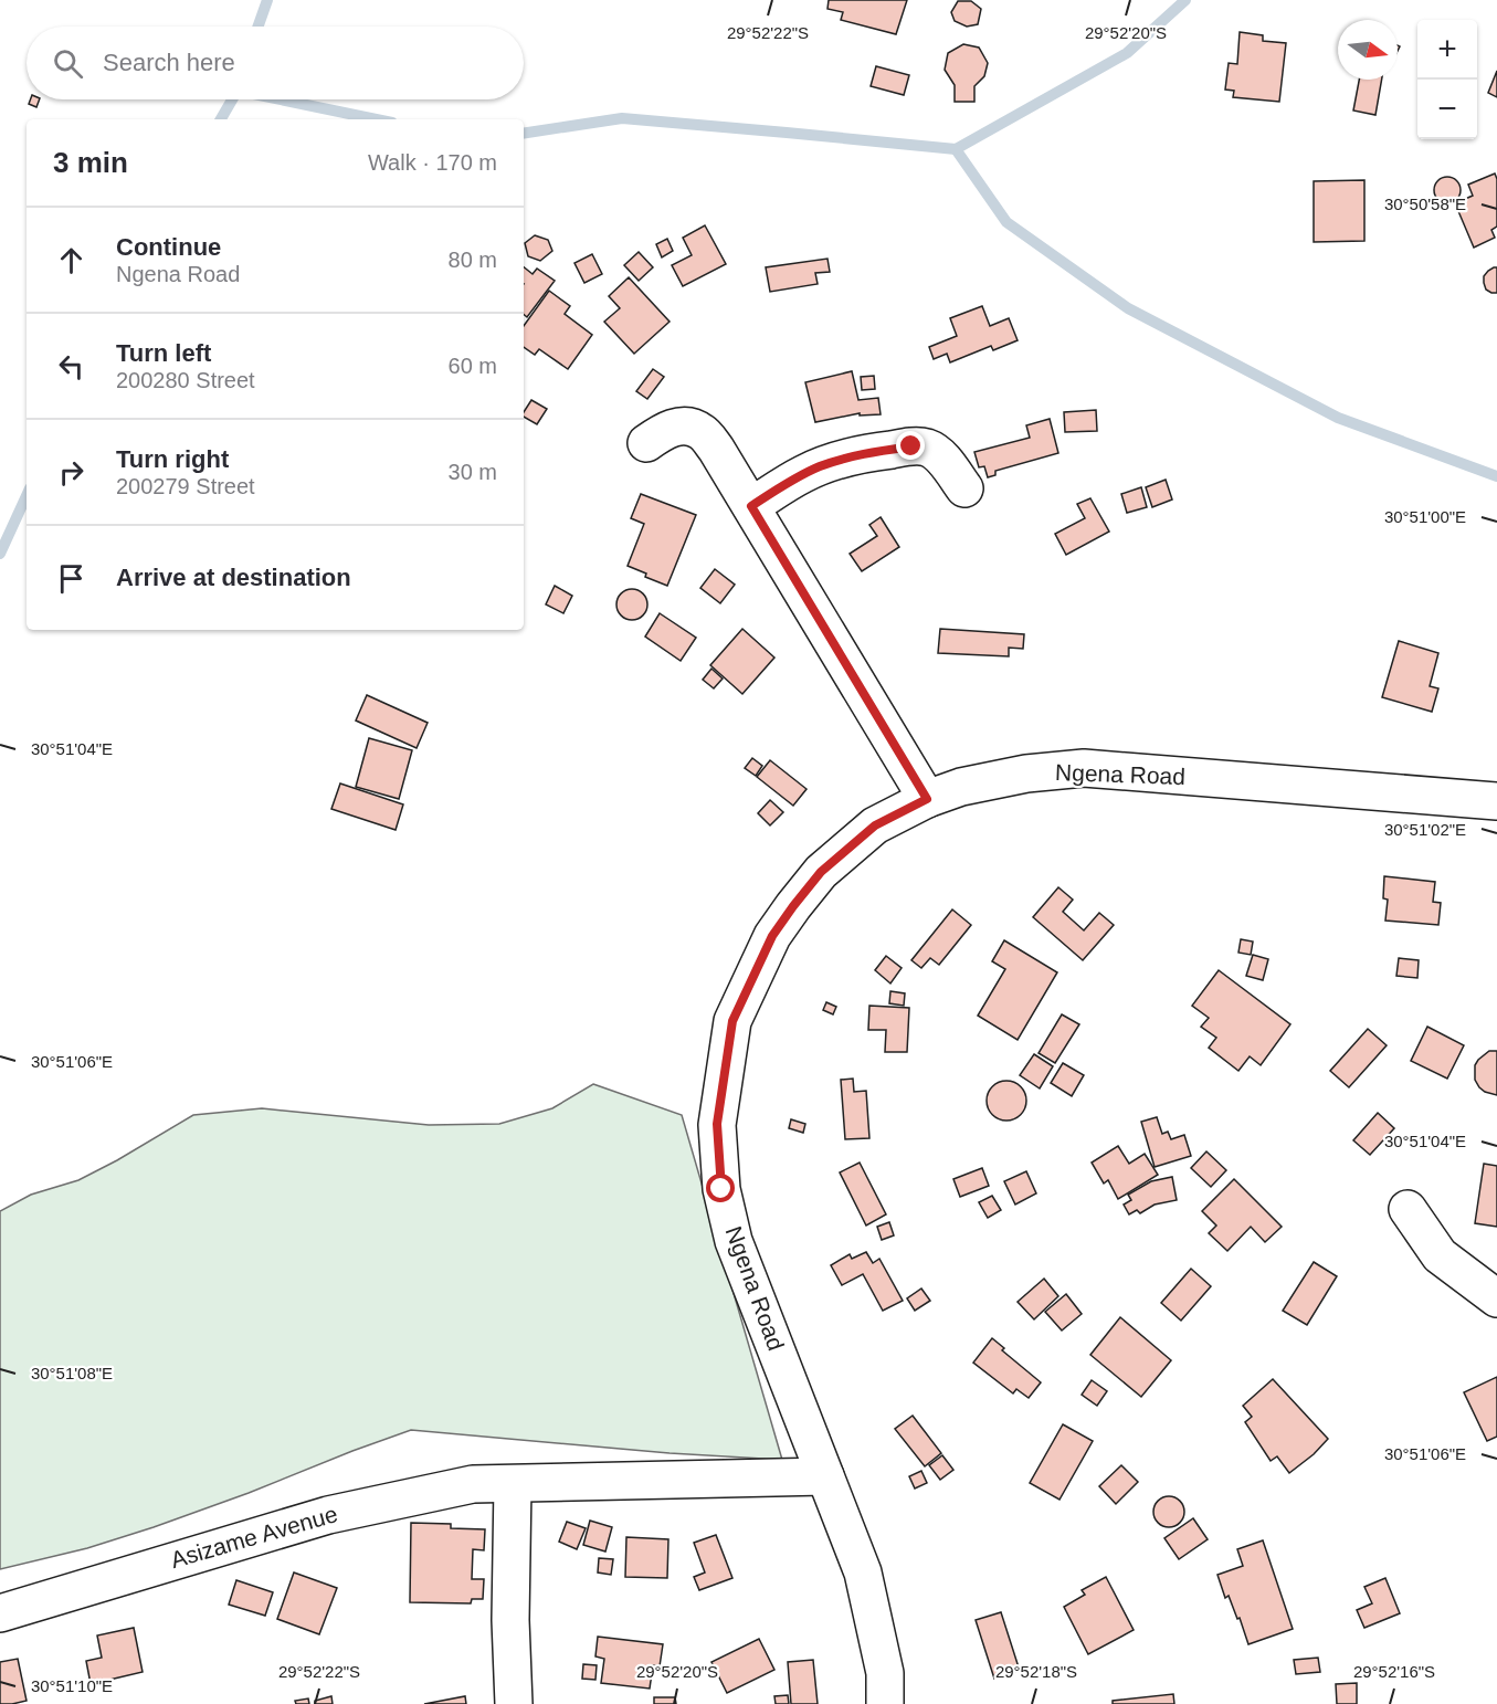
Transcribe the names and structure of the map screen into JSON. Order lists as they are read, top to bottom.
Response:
{
  "streets": {
    "street": ["Ngena Road", "Asizame Avenue"]
  },
  "crossings": [
    ["Ngena Road", "Asizame Avenue"]
  ],
  "north": "right",
  "page": {
    "map_buttons": ["+", "−"],
    "search": "Search here",
    "heading": ["3 min", "Walk · 170 m"],
    "list": [
      ["Continue", "Ngena Road", "80 m"],
      ["Turn left", "200280 Street", "60 m"],
      ["Turn right", "200279 Street", "30 m"],
      "Arrive at destination"
    ]
  },
  "coordinates": [
    "29°52'22\"S",
    "29°52'20\"S",
    "30°50'58\"E",
    "30°51'00\"E",
    "30°51'04\"E",
    "30°51'02\"E",
    "30°51'06\"E",
    "30°51'08\"E",
    "29°52'18\"S",
    "29°52'16\"S",
    "30°51'10\"E"
  ]
}
